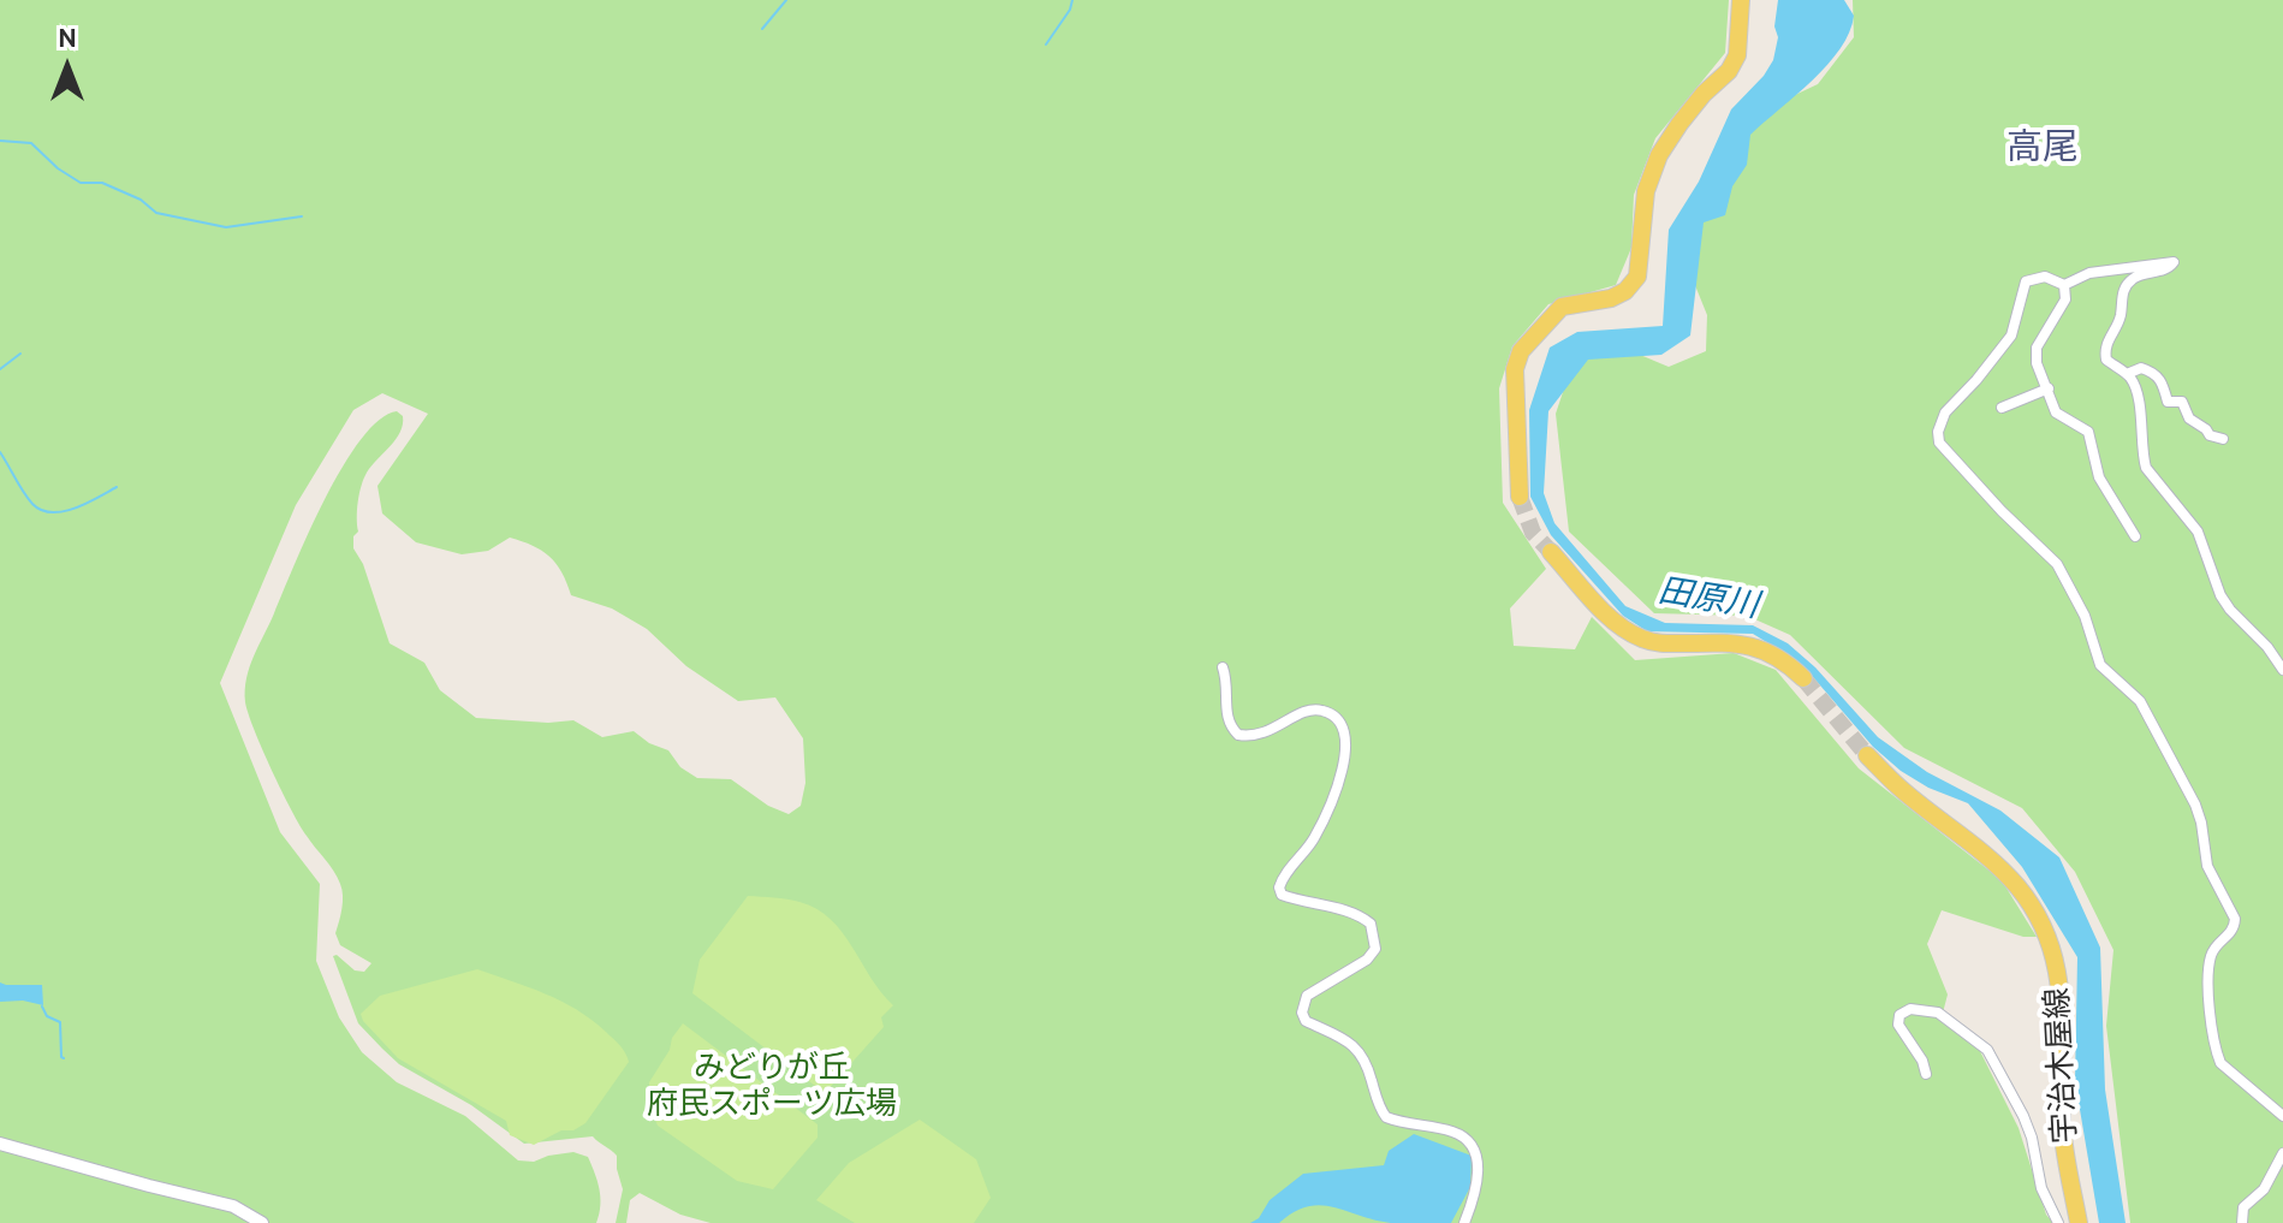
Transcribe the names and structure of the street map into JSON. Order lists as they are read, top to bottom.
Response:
{
  "streets": {
    "main road": ["宇治木屋線"]
  },
  "districts": ["高尾"],
  "water": ["田原川"],
  "parks": ["みどりが丘 府民スポーツ広場"],
  "north": "top"
}
